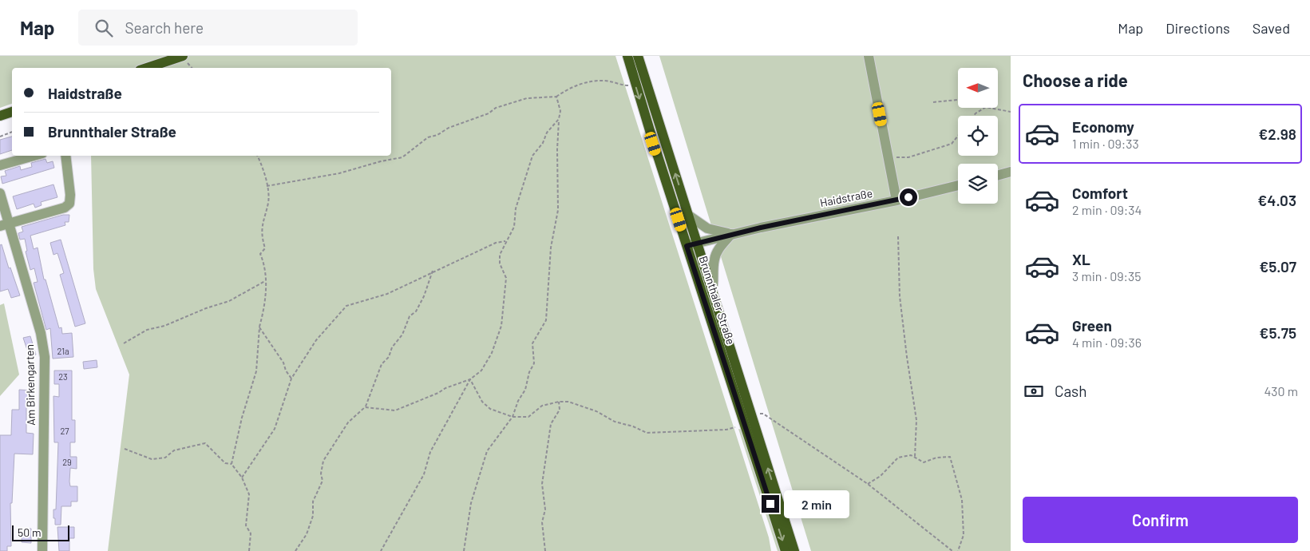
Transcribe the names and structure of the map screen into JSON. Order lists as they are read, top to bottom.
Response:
{
  "streets": {
    "main road": ["Brunnthaler Straße"],
    "street": ["Haidstraße", "Am Birkengarten"]
  },
  "crossings": [
    ["Haidstraße", "Brunnthaler Straße"]
  ],
  "house_numbers": [
    "21a",
    "23",
    "27",
    "29"
  ],
  "scale_bar": "50 m",
  "north": "left",
  "page": {
    "header": "Map",
    "search": "Search here",
    "nav": ["Map", "Directions", "Saved"],
    "heading": "Choose a ride",
    "banner": ["Haidstraße", "Brunnthaler Straße"],
    "list": [
      {
        "name": "Economy",
        "note": "1 min · 09:33",
        "value": "€2.98"
      },
      {
        "name": "Comfort",
        "note": "2 min · 09:34",
        "value": "€4.03"
      },
      {
        "name": "XL",
        "note": "3 min · 09:35",
        "value": "€5.07"
      },
      {
        "name": "Green",
        "note": "4 min · 09:36",
        "value": "€5.75"
      }
    ],
    "pay": ["Cash", "430 m"],
    "buttons": "Confirm",
    "bubble": "2 min",
    "scale": "50 m"
  }
}
